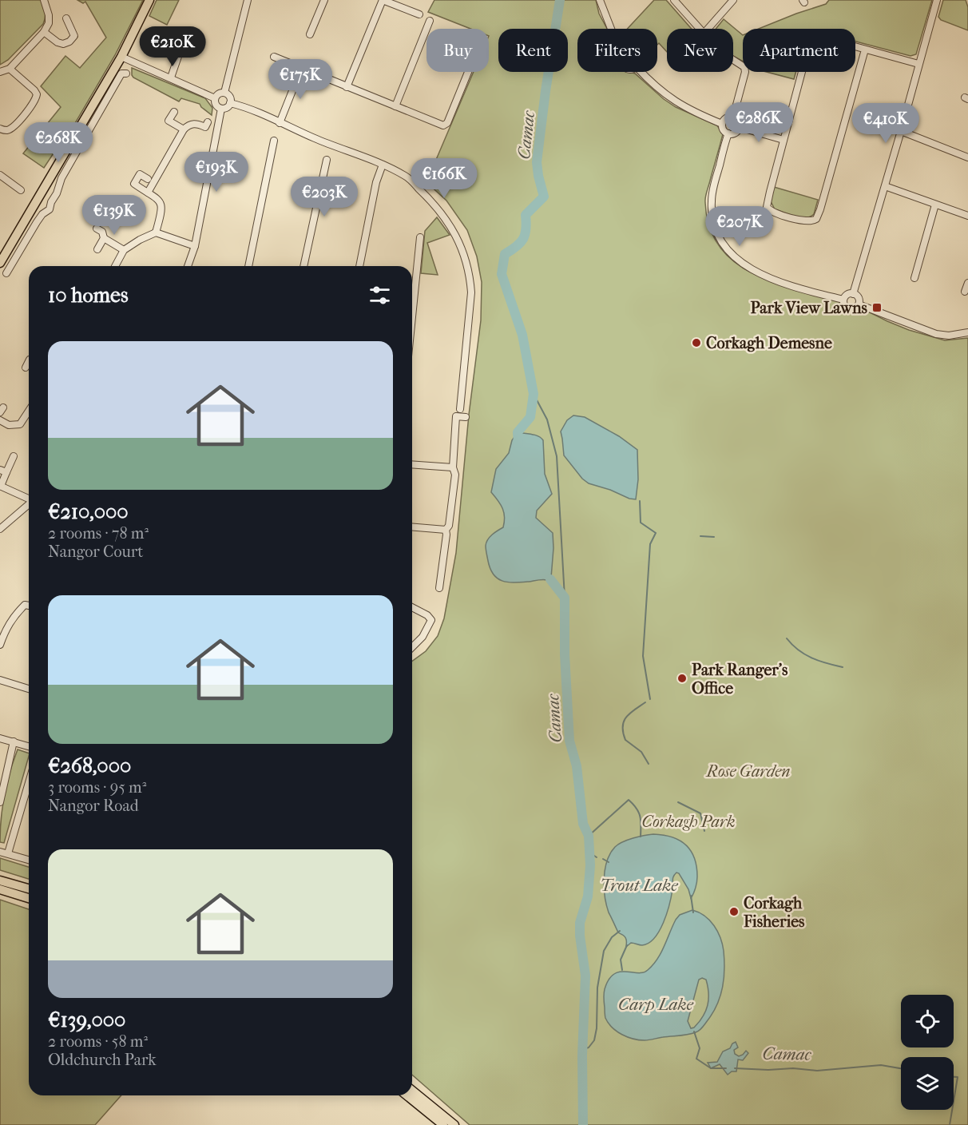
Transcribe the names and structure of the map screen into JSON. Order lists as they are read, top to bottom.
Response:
{
  "water": ["Camac", "Trout Lake", "Carp Lake"],
  "parks": ["Rose Garden", "Corkagh Park"],
  "places": {
    "transit": ["Park View Lawns"],
    "other": ["Corkagh Demesne", "Park Ranger's Office", "Corkagh Fisheries"]
  },
  "page": {
    "price": [
      "€210K",
      "€175K",
      "€286K",
      "€410K",
      "€268K",
      "€193K",
      "€166K",
      "€203K",
      "€139K",
      "€207K"
    ],
    "chip": [
      "Buy",
      "Rent",
      "Filters",
      "New",
      "Apartment"
    ],
    "heading": "10 homes",
    "list": [
      {
        "name": "€210,000",
        "note": "2 rooms · 78 m² · Nangor Court"
      },
      {
        "name": "€268,000",
        "note": "3 rooms · 95 m² · Nangor Road"
      },
      {
        "name": "€139,000",
        "note": "2 rooms · 58 m² · Oldchurch Park"
      }
    ]
  }
}
